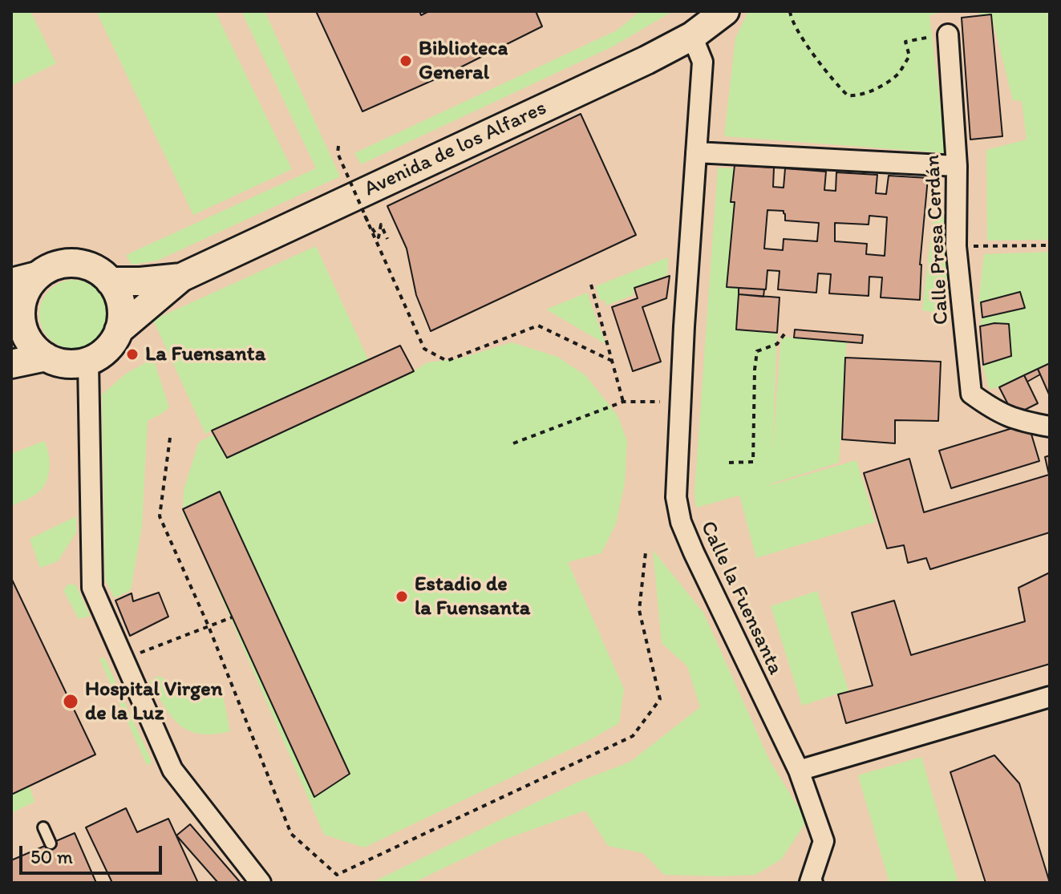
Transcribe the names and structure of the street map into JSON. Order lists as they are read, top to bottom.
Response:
{
  "streets": {
    "street": ["Avenida de los Alfares", "Calle Presa Cerdán", "Calle la Fuensanta"]
  },
  "crossings": [
    ["Avenida de los Alfares", "Calle la Fuensanta"]
  ],
  "places": [
    "Biblioteca General",
    "La Fuensanta",
    "Estadio de la Fuensanta",
    "Hospital Virgen de la Luz"
  ],
  "scale_bar": "50 m"
}
